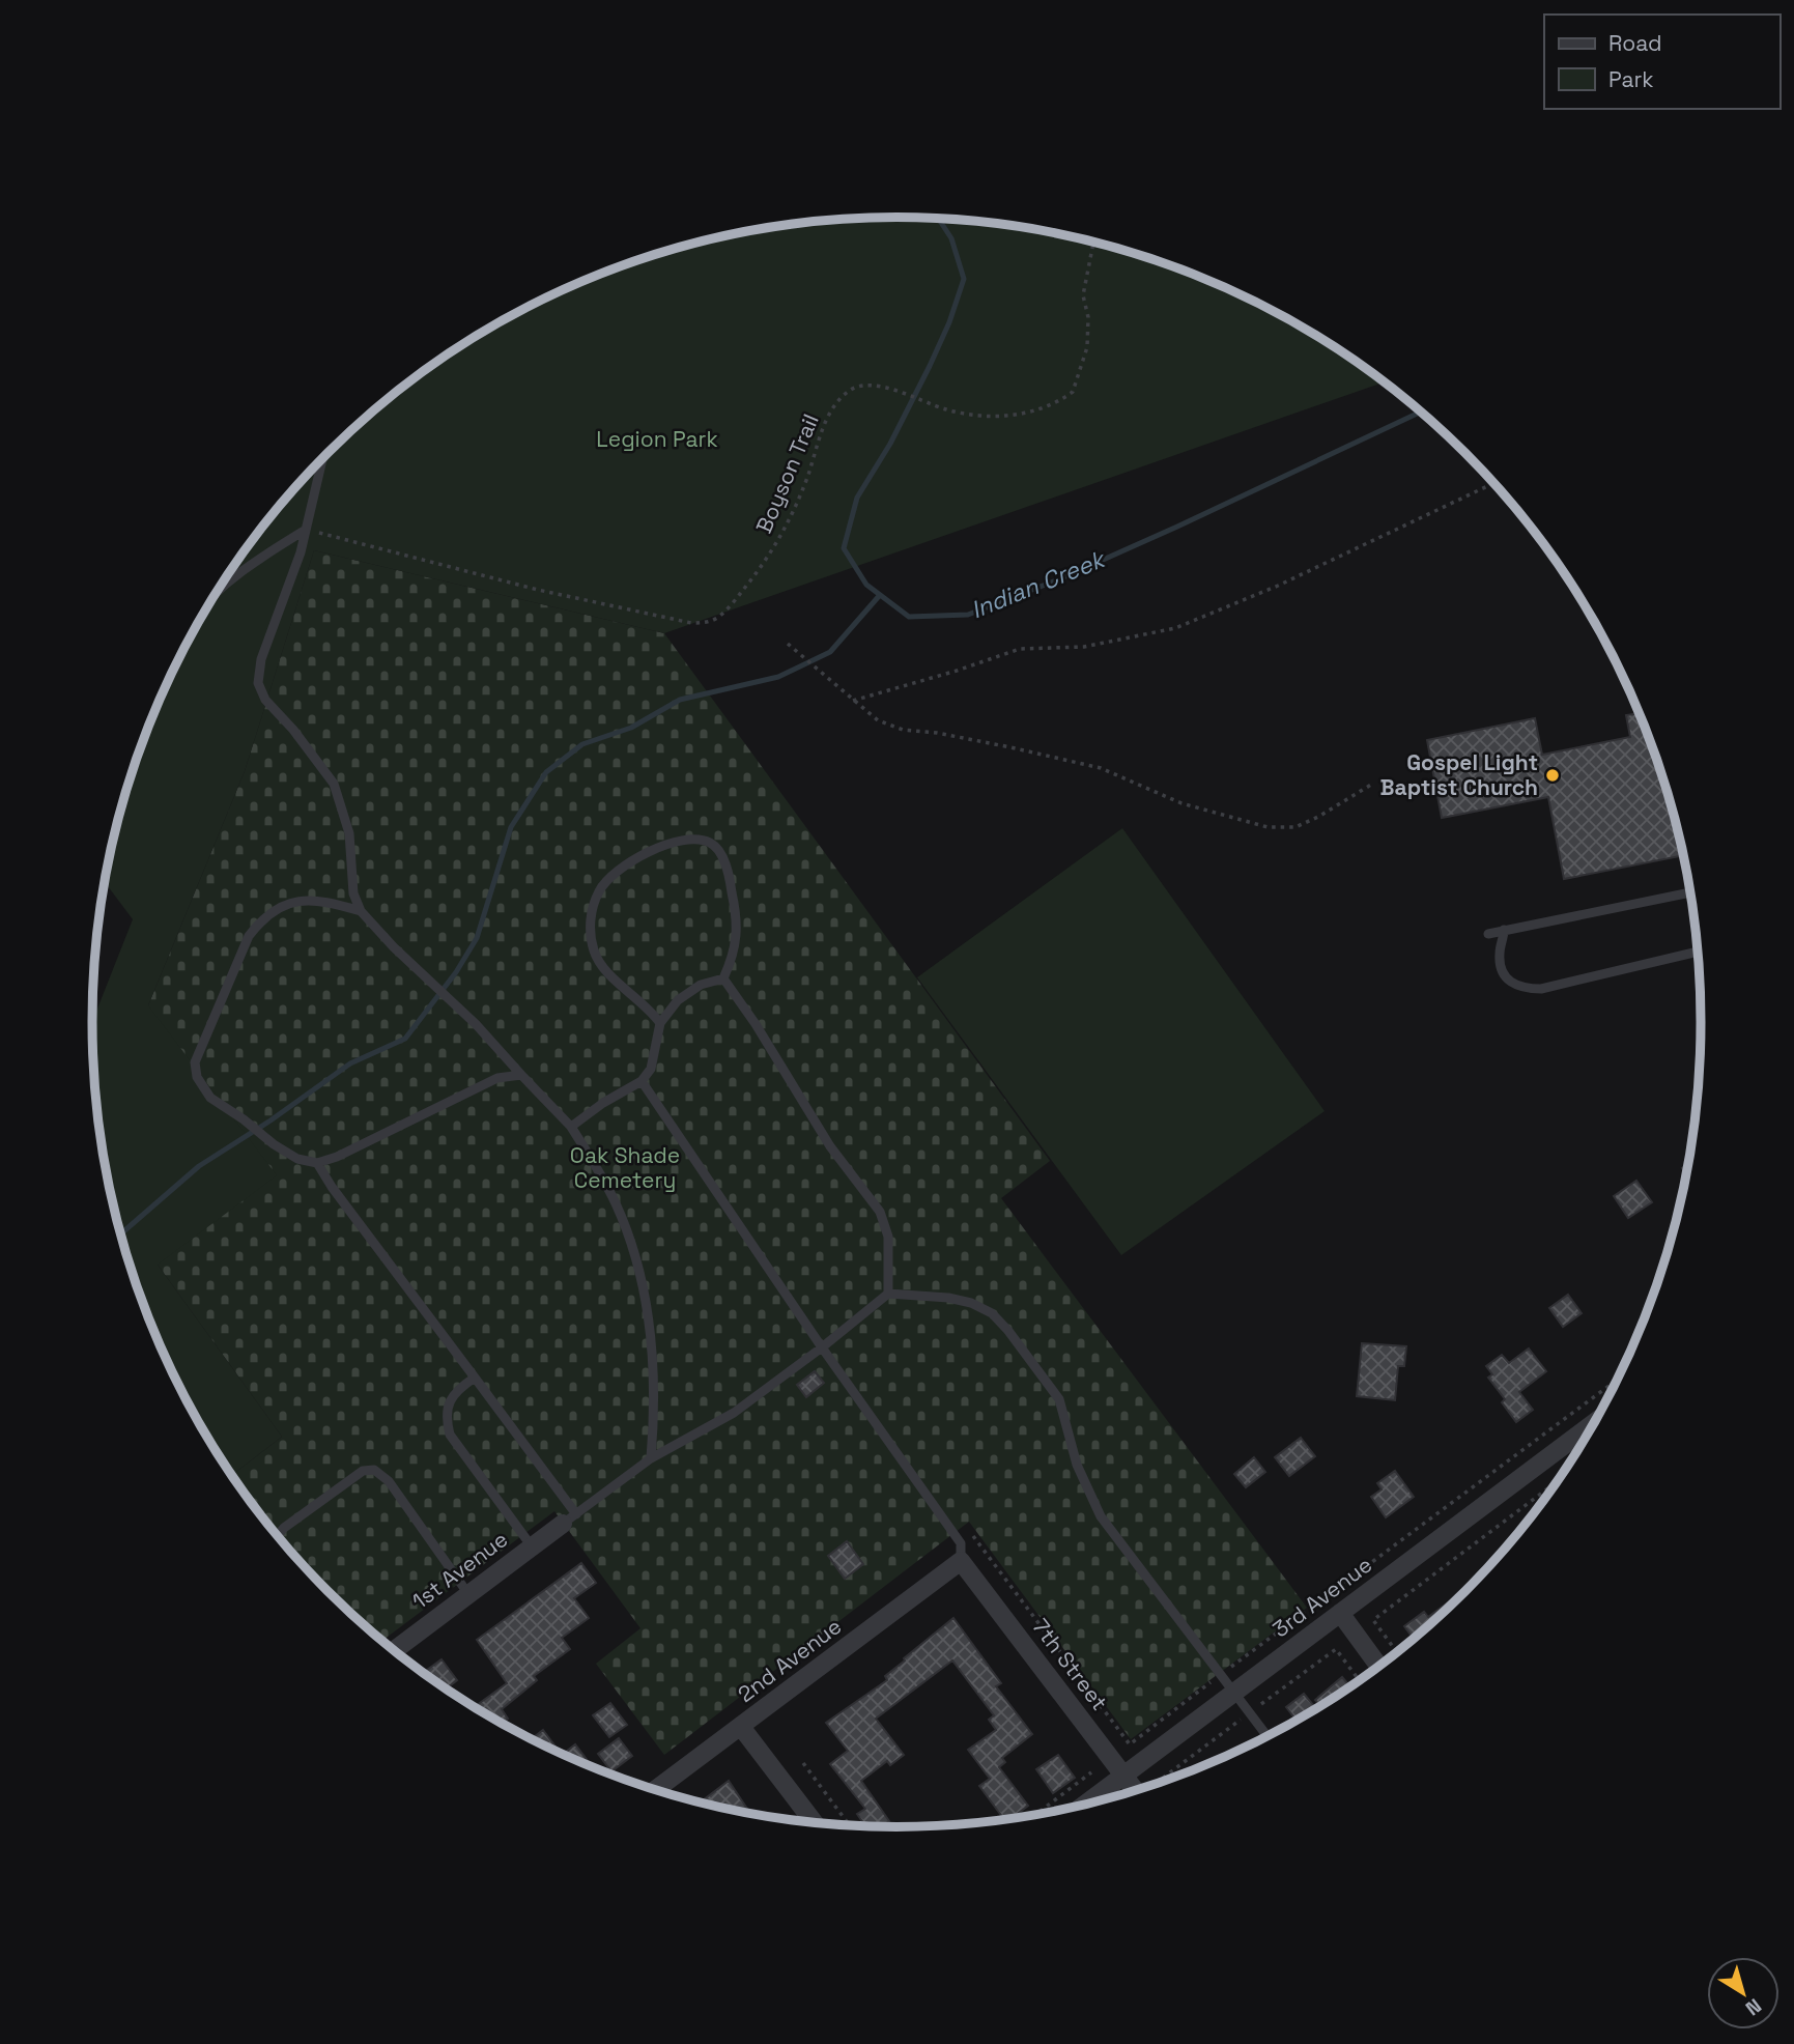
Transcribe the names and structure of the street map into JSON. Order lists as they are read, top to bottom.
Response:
{
  "streets": {
    "street": [
      "1st Avenue",
      "3rd Avenue",
      "2nd Avenue",
      "7th Street"
    ],
    "path": ["Boyson Trail"]
  },
  "crossings": [
    ["3rd Avenue", "7th Street"],
    ["2nd Avenue", "7th Street"]
  ],
  "water": ["Indian Creek"],
  "parks": ["Legion Park", "Oak Shade Cemetery"],
  "places": ["Gospel Light Baptist Church"],
  "legend": ["Road", "Park"],
  "north": "bottom right"
}
